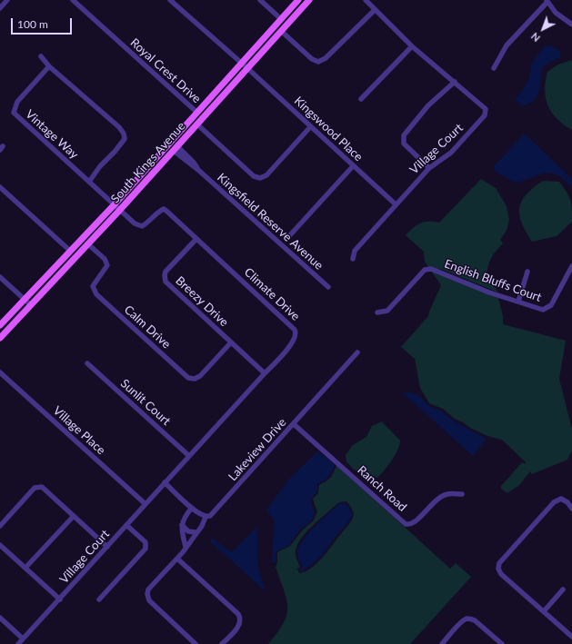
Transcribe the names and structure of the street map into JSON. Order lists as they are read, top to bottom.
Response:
{
  "streets": {
    "main road": ["South Kings Avenue"],
    "street": [
      "Royal Crest Drive",
      "Kingswood Place",
      "Vintage Way",
      "Village Court",
      "Kingsfield Reserve Avenue",
      "English Bluffs Court",
      "Climate Drive",
      "Breezy Drive",
      "Calm Drive",
      "Sunlit Court",
      "Village Place",
      "Lakeview Drive",
      "Ranch Road"
    ]
  },
  "crossings": [
    ["Royal Crest Drive", "South Kings Avenue"],
    ["Kingswood Place", "Village Court"],
    ["Kingswood Place", "South Kings Avenue"],
    ["Vintage Way", "South Kings Avenue"],
    ["Vintage Way", "Climate Drive"],
    ["Village Court", "Climate Drive"],
    ["Village Court", "Village Place"],
    ["South Kings Avenue", "Kingsfield Reserve Avenue"],
    ["South Kings Avenue", "Climate Drive"],
    ["South Kings Avenue", "Calm Drive"],
    ["Climate Drive", "Breezy Drive"],
    ["Climate Drive", "Sunlit Court"],
    ["Breezy Drive", "Calm Drive"],
    ["Lakeview Drive", "Ranch Road"]
  ],
  "scale_bar": "100 m",
  "north": "bottom left"
}
